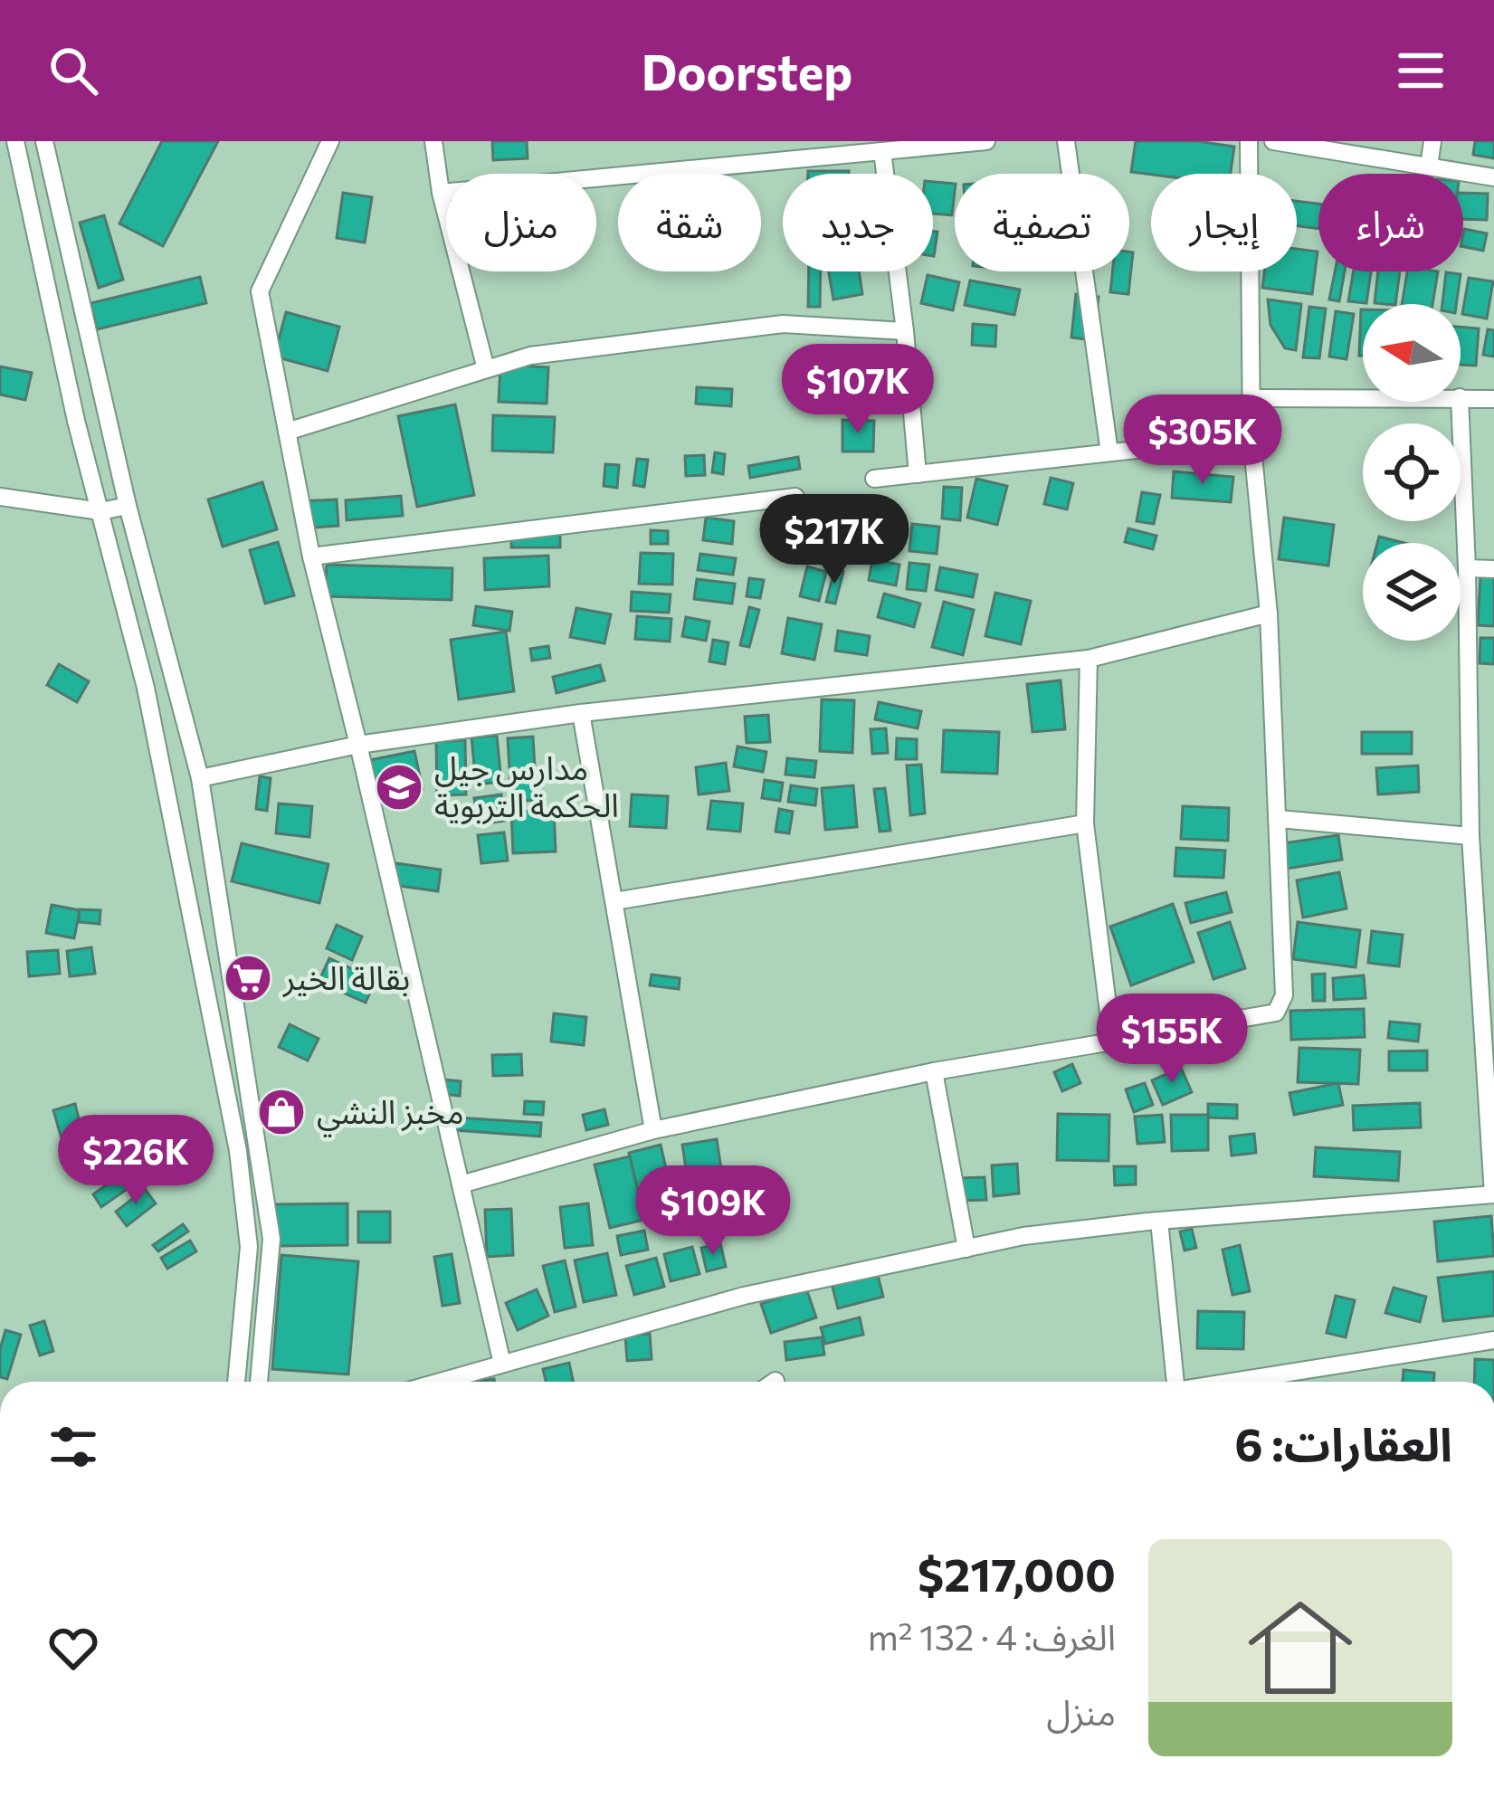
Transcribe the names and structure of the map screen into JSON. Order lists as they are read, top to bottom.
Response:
{
  "places": {
    "school or university": ["مدارس جيل الحكمة التربوية"],
    "supermarket": ["بقالة الخير"],
    "shop": ["مخبز النشي"]
  },
  "north": "left",
  "page": {
    "header": "Doorstep",
    "chip": [
      "شراء",
      "إيجار",
      "تصفية",
      "جديد",
      "شقة",
      "منزل"
    ],
    "price": [
      "$107K",
      "$305K",
      "$217K",
      "$155K",
      "$226K",
      "$109K"
    ],
    "heading": "العقارات: 6",
    "list": [
      {
        "name": "$217,000",
        "note": "الغرف: 4 · 132 m² · منزل"
      }
    ]
  }
}
